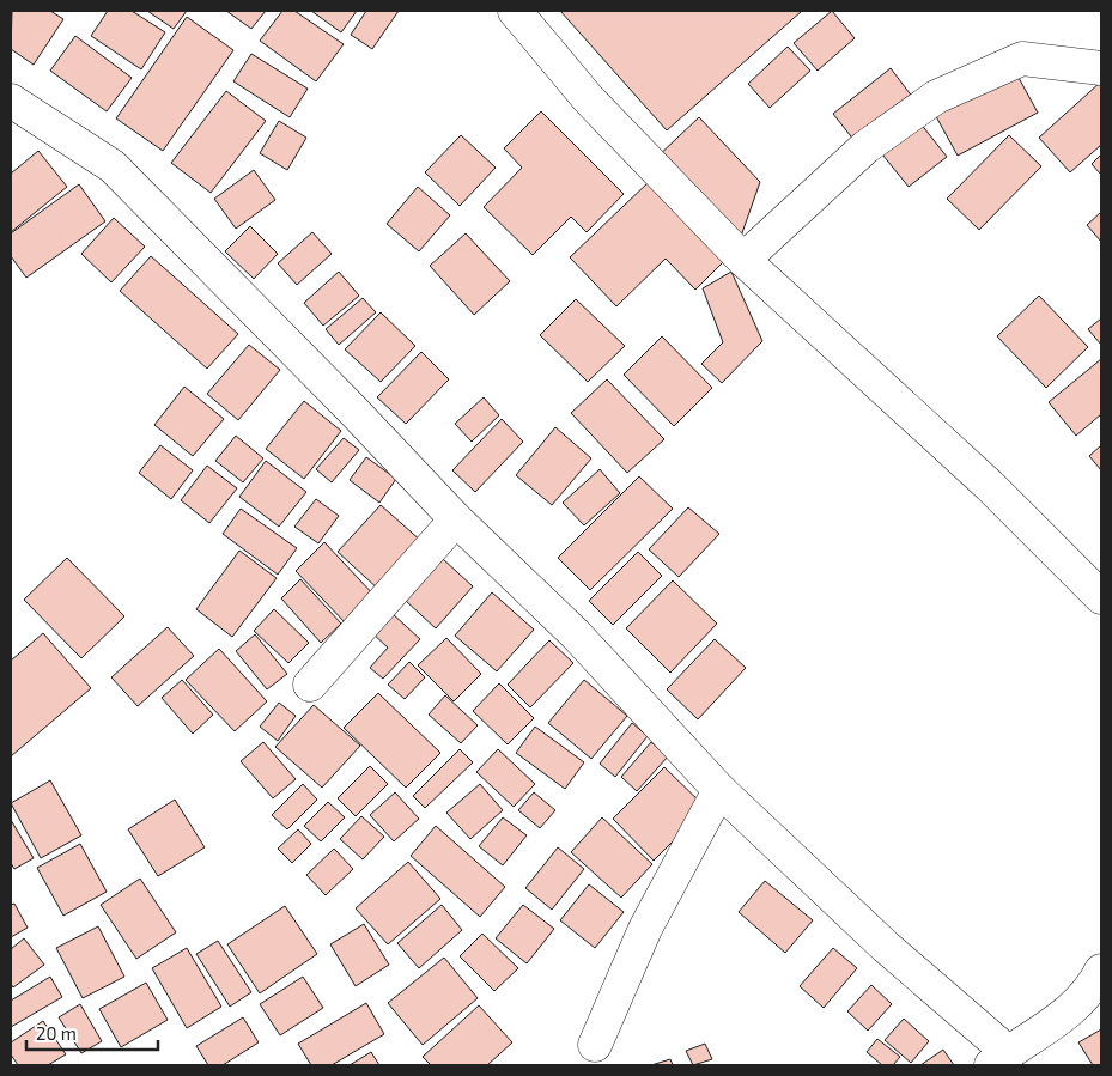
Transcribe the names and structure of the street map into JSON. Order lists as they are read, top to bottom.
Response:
{
  "scale_bar": "20 m"
}
